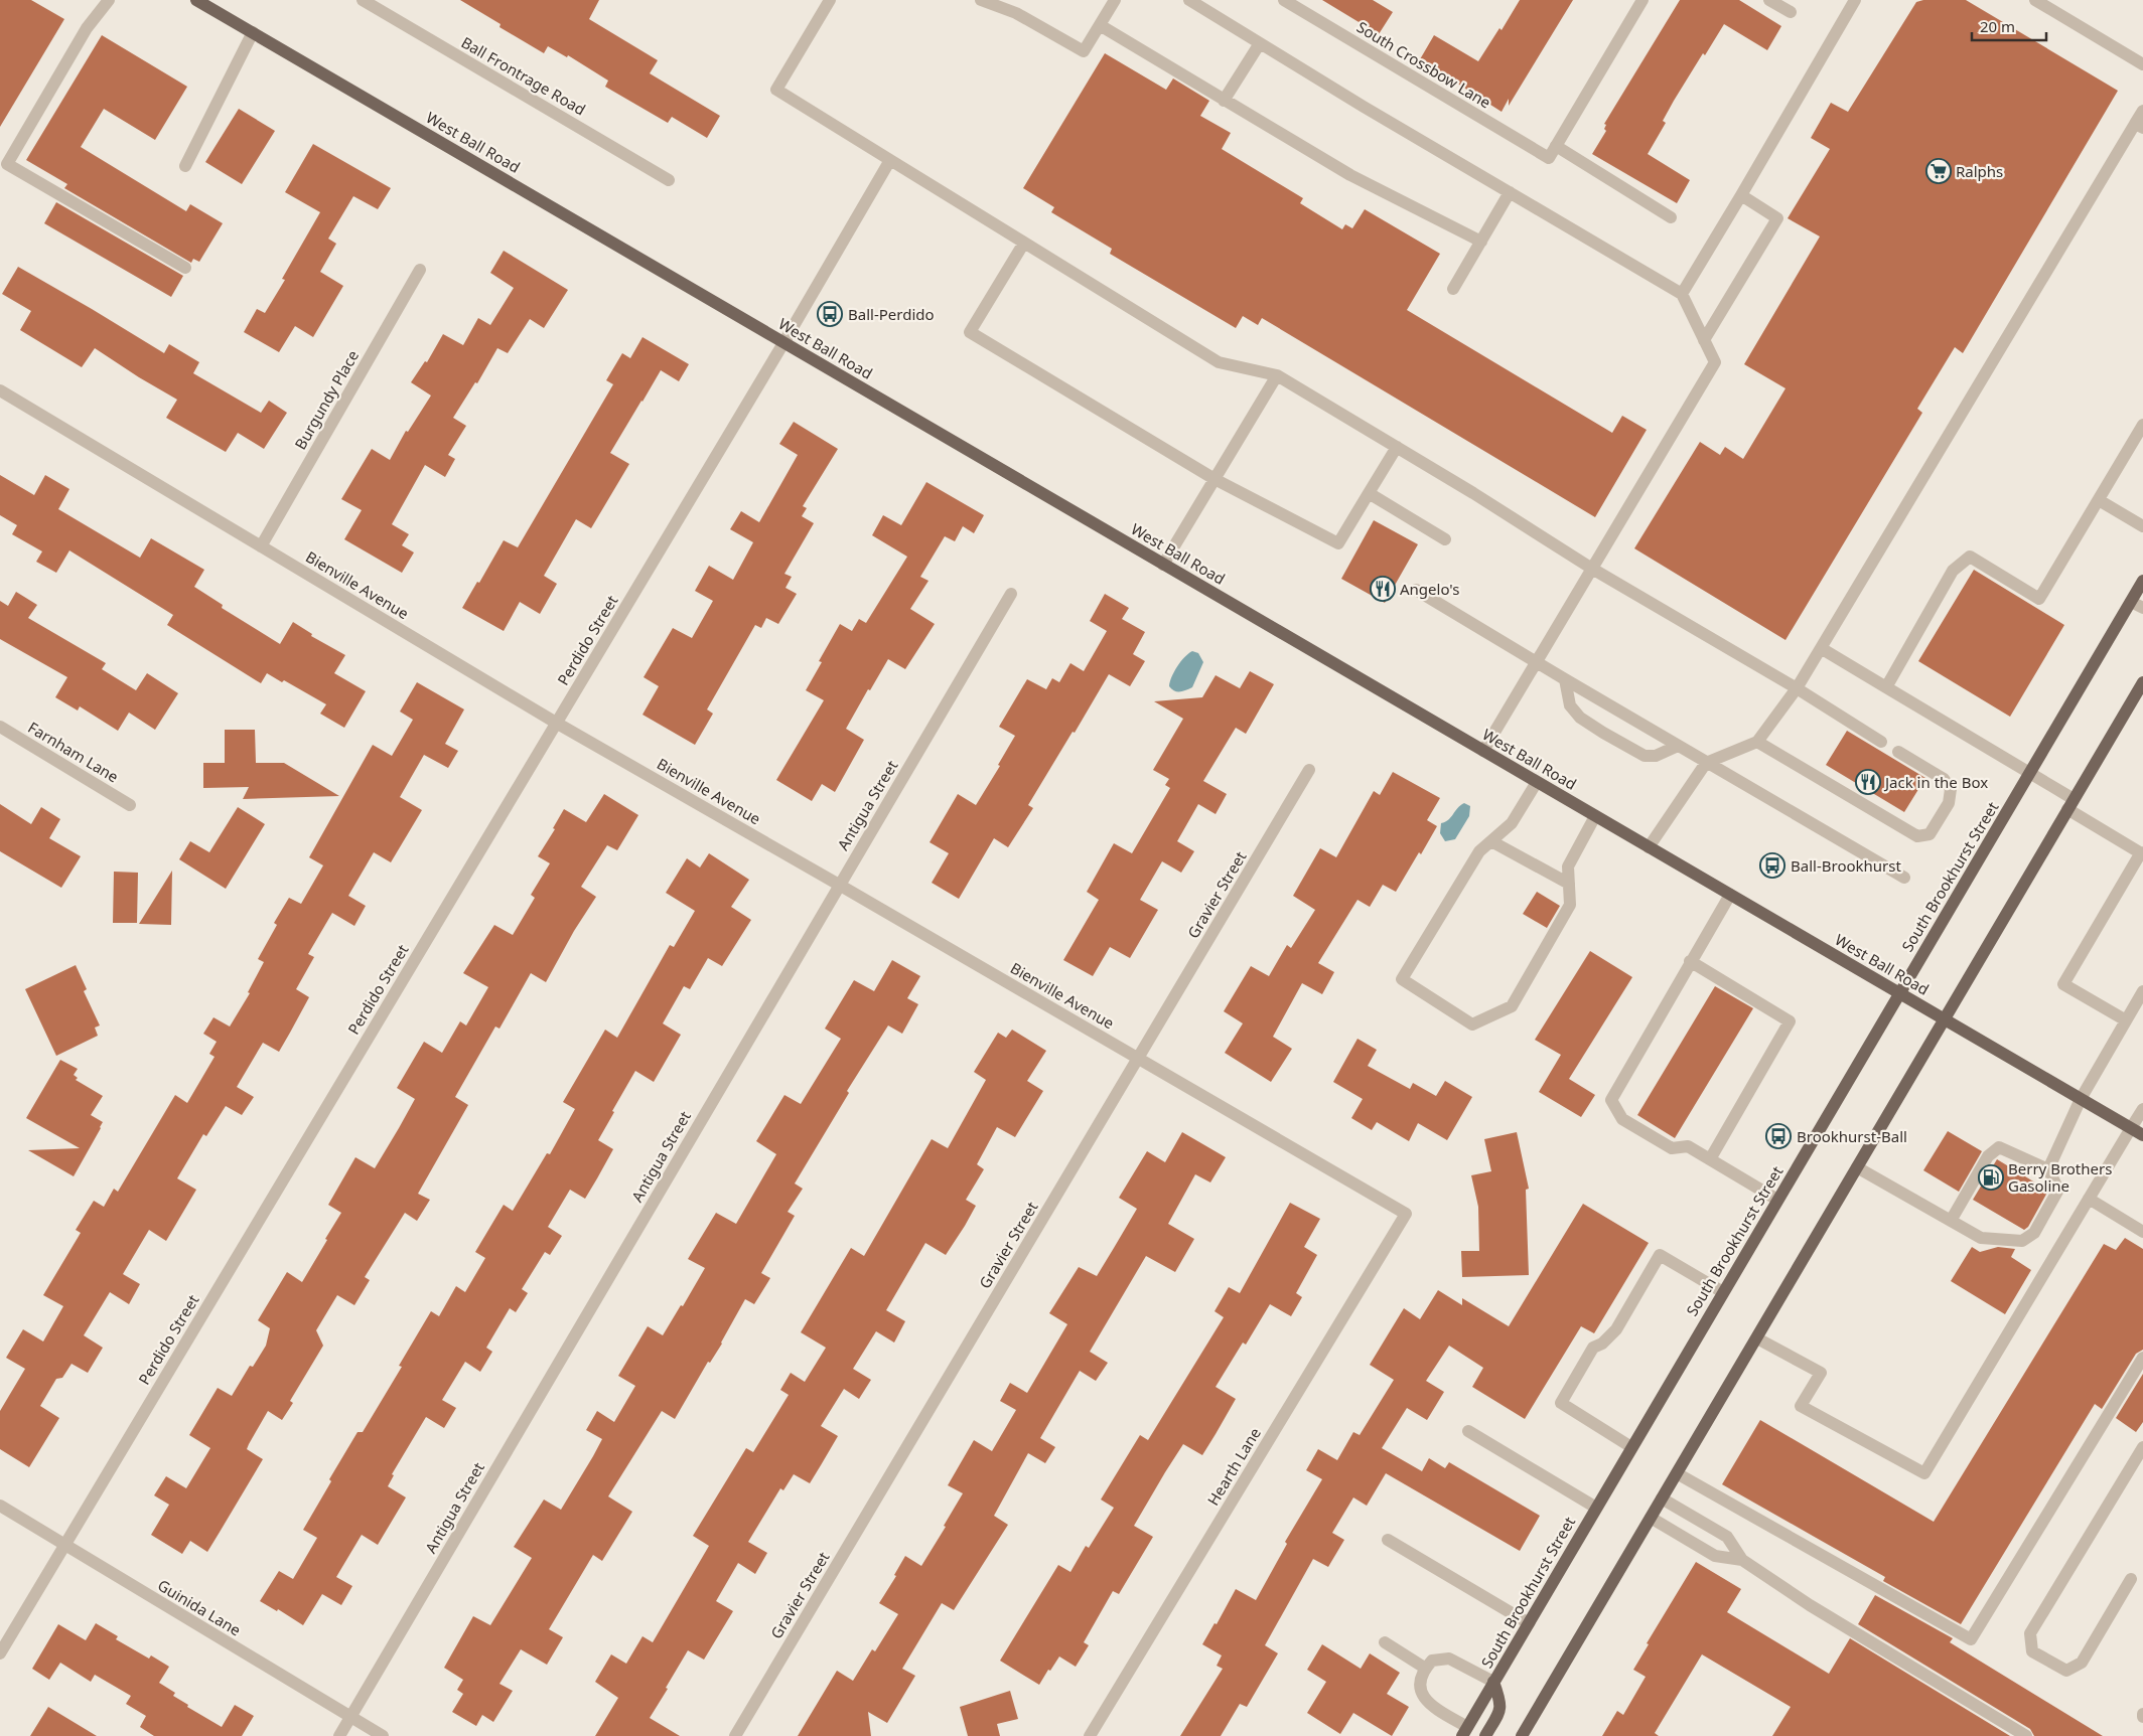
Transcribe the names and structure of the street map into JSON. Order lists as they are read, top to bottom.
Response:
{
  "streets": {
    "main road": ["West Ball Road", "South Brookhurst Street"],
    "street": [
      "South Crossbow Lane",
      "Ball Frontrage Road",
      "Burgundy Place",
      "Bienville Avenue",
      "Perdido Street",
      "Farnham Lane",
      "Antigua Street",
      "Gravier Street",
      "Hearth Lane",
      "Guinida Lane"
    ]
  },
  "crossings": [
    ["West Ball Road", "Perdido Street"],
    ["West Ball Road", "South Brookhurst Street"],
    ["Burgundy Place", "Bienville Avenue"],
    ["Bienville Avenue", "Perdido Street"],
    ["Bienville Avenue", "Antigua Street"],
    ["Bienville Avenue", "Gravier Street"],
    ["Bienville Avenue", "Hearth Lane"],
    ["Perdido Street", "Guinida Lane"],
    ["Antigua Street", "Guinida Lane"]
  ],
  "places": {
    "supermarket": ["Ralphs"],
    "bus stop": ["Ball-Perdido", "Ball-Brookhurst", "Brookhurst-Ball"],
    "restaurant": ["Angelo's", "Jack in the Box"],
    "fuel station": ["Berry Brothers Gasoline"]
  },
  "scale_bar": "20 m"
}
